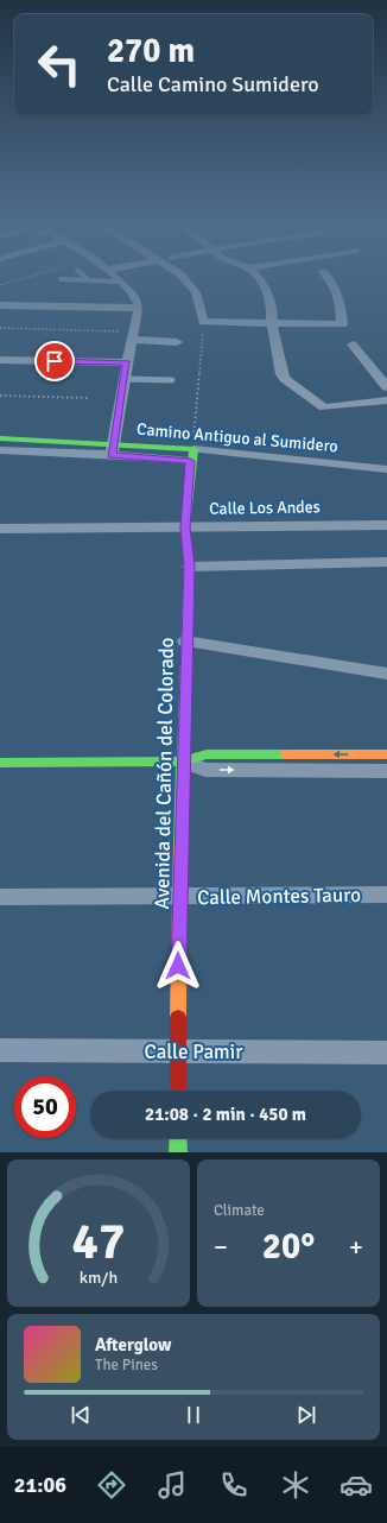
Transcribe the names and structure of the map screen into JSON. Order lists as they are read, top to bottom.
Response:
{
  "streets": {
    "main road": ["Camino Antiguo al Sumidero", "Avenida del Cañón del Colorado"],
    "street": ["Calle Los Andes", "Calle Montes Tauro", "Calle Pamir"]
  },
  "crossings": [
    ["Camino Antiguo al Sumidero", "Avenida del Cañón del Colorado"],
    ["Calle Los Andes", "Avenida del Cañón del Colorado"],
    ["Avenida del Cañón del Colorado", "Calle Montes Tauro"],
    ["Avenida del Cañón del Colorado", "Calle Pamir"]
  ],
  "page": {
    "turn": ["270 m", "Calle Camino Sumidero"],
    "limit": "50",
    "trip": "21:08 · 2 min · 450 m",
    "tile": "Climate",
    "heat": ["−", "20°", "+"],
    "song": ["Afterglow", "The Pines"],
    "tabs": "21:06",
    "gauge": ["47", "km/h"]
  }
}
